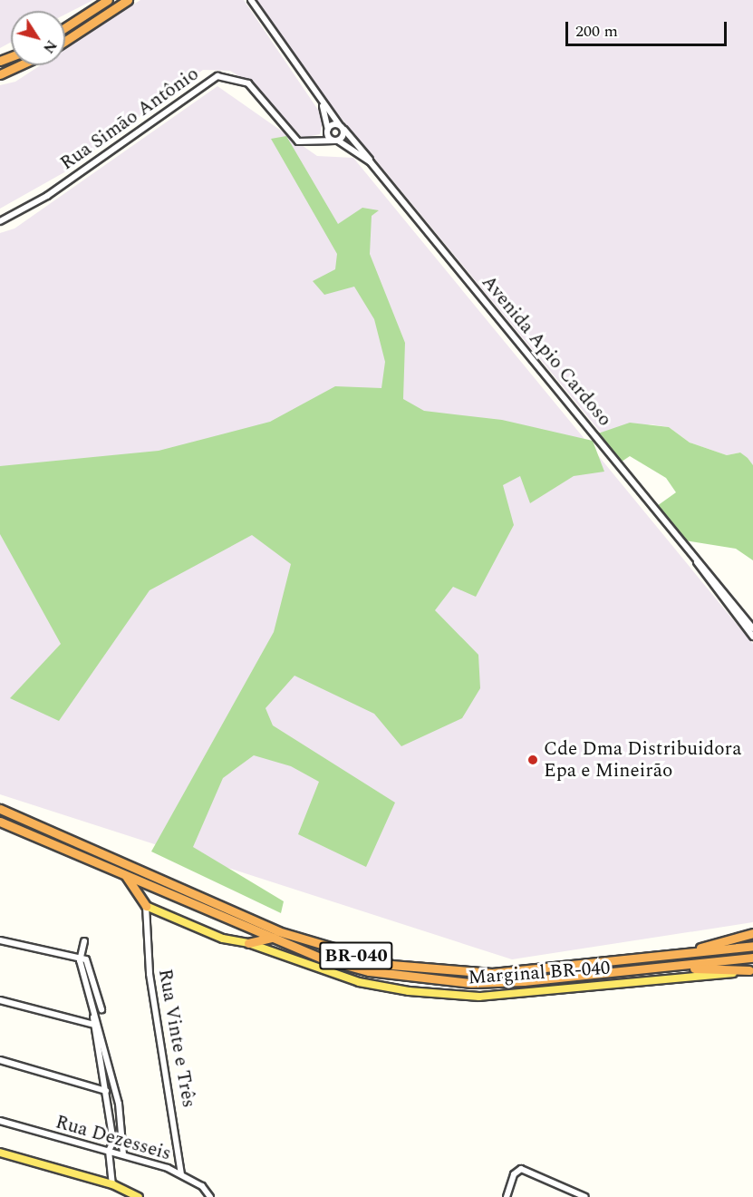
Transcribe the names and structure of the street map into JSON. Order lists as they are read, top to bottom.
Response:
{
  "streets": {
    "highway": ["BR-040"],
    "main road": ["Marginal BR-040"],
    "street": [
      "Rua Simão Antônio",
      "Avenida Apio Cardoso",
      "Rua Vinte e Três",
      "Rua Dezesseis"
    ]
  },
  "crossings": [
    ["Rua Simão Antônio", "Avenida Apio Cardoso"],
    ["Marginal BR-040", "Rua Vinte e Três"],
    ["Rua Vinte e Três", "Rua Dezesseis"]
  ],
  "places": ["Cde Dma Distribuidora Epa e Mineirão"],
  "scale_bar": "200 m",
  "north": "bottom right"
}
